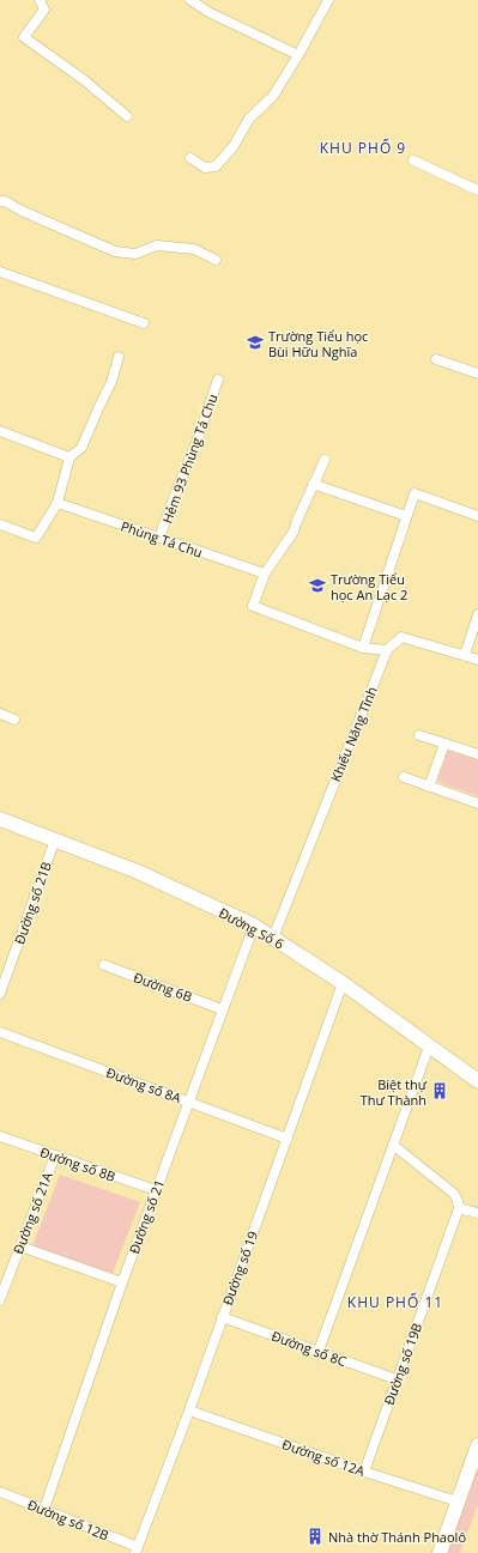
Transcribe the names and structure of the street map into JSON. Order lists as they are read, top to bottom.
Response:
{
  "streets": {
    "street": [
      "Hẻm 93 Phùng Tá Chu",
      "Phùng Tá Chu",
      "Khiếu Năng Tĩnh",
      "Đường số 21B",
      "Đường Số 6",
      "Đường 6B",
      "Đường số 8A",
      "Đường số 8B",
      "Đường số 21A",
      "Đường số 21",
      "Đường số 19",
      "Đường số 8C",
      "Đường số 19B",
      "Đường số 12A",
      "Đường số 12B"
    ]
  },
  "crossings": [
    ["Hẻm 93 Phùng Tá Chu", "Phùng Tá Chu"],
    ["Khiếu Năng Tĩnh", "Đường Số 6"],
    ["Đường số 21B", "Đường Số 6"],
    ["Đường Số 6", "Đường số 21"],
    ["Đường Số 6", "Đường số 19"],
    ["Đường 6B", "Đường số 21"],
    ["Đường số 8A", "Đường số 21"],
    ["Đường số 8A", "Đường số 19"],
    ["Đường số 8B", "Đường số 21A"],
    ["Đường số 8B", "Đường số 21"],
    ["Đường số 21", "Đường số 12B"],
    ["Đường số 19", "Đường số 8C"],
    ["Đường số 19", "Đường số 12A"],
    ["Đường số 19", "Đường số 12B"],
    ["Đường số 8C", "Đường số 19B"],
    ["Đường số 19B", "Đường số 12A"]
  ],
  "districts": ["KHU PHỐ 9", "KHU PHỐ 11"],
  "places": {
    "school or university": ["Trường Tiểu học Bùi Hữu Nghĩa", "Trường Tiểu học An Lạc 2"],
    "building": ["Biệt thự Thư Thành", "Nhà thờ Thánh Phaolô"]
  }
}
